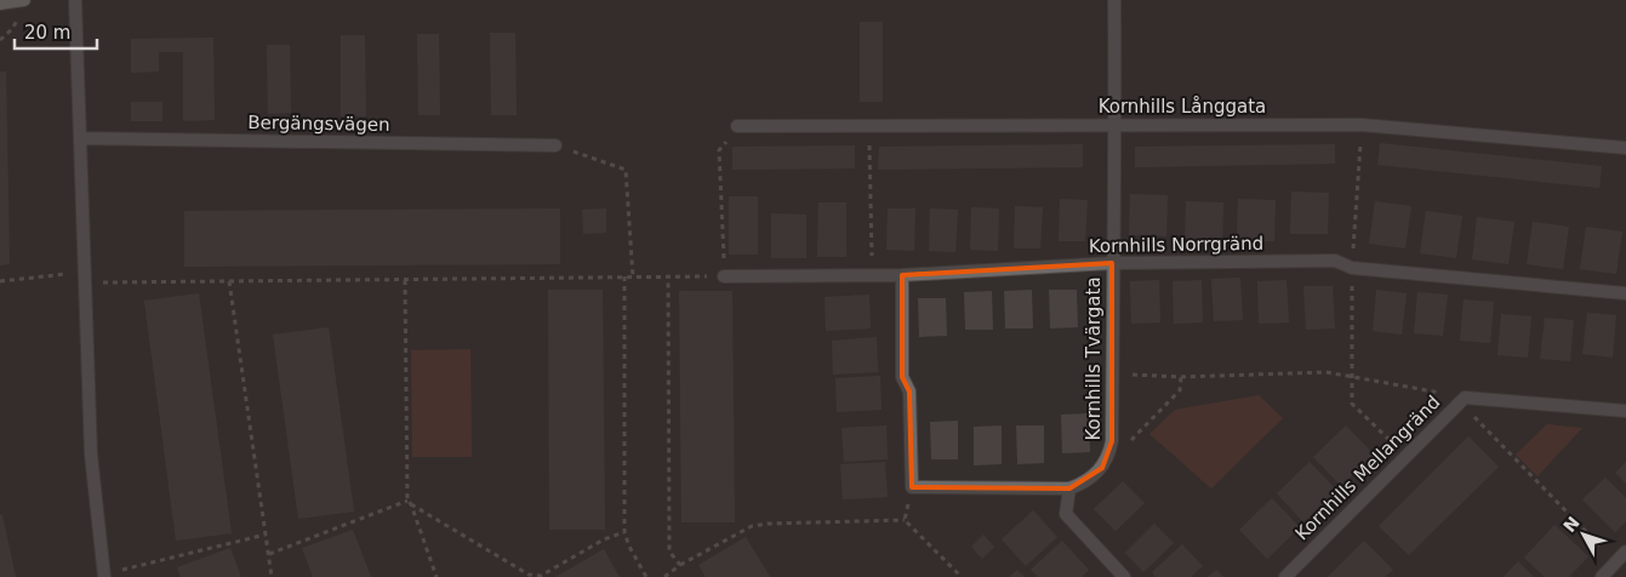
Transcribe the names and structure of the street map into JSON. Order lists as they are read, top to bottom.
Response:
{
  "streets": {
    "street": [
      "Kornhills Långgata",
      "Bergängsvägen",
      "Kornhills Norrgränd",
      "Kornhills Tvärgata",
      "Kornhills Mellangränd"
    ]
  },
  "crossings": [
    ["Kornhills Långgata", "Kornhills Tvärgata"],
    ["Kornhills Norrgränd", "Kornhills Tvärgata"]
  ],
  "scale_bar": "20 m",
  "north": "top left"
}
